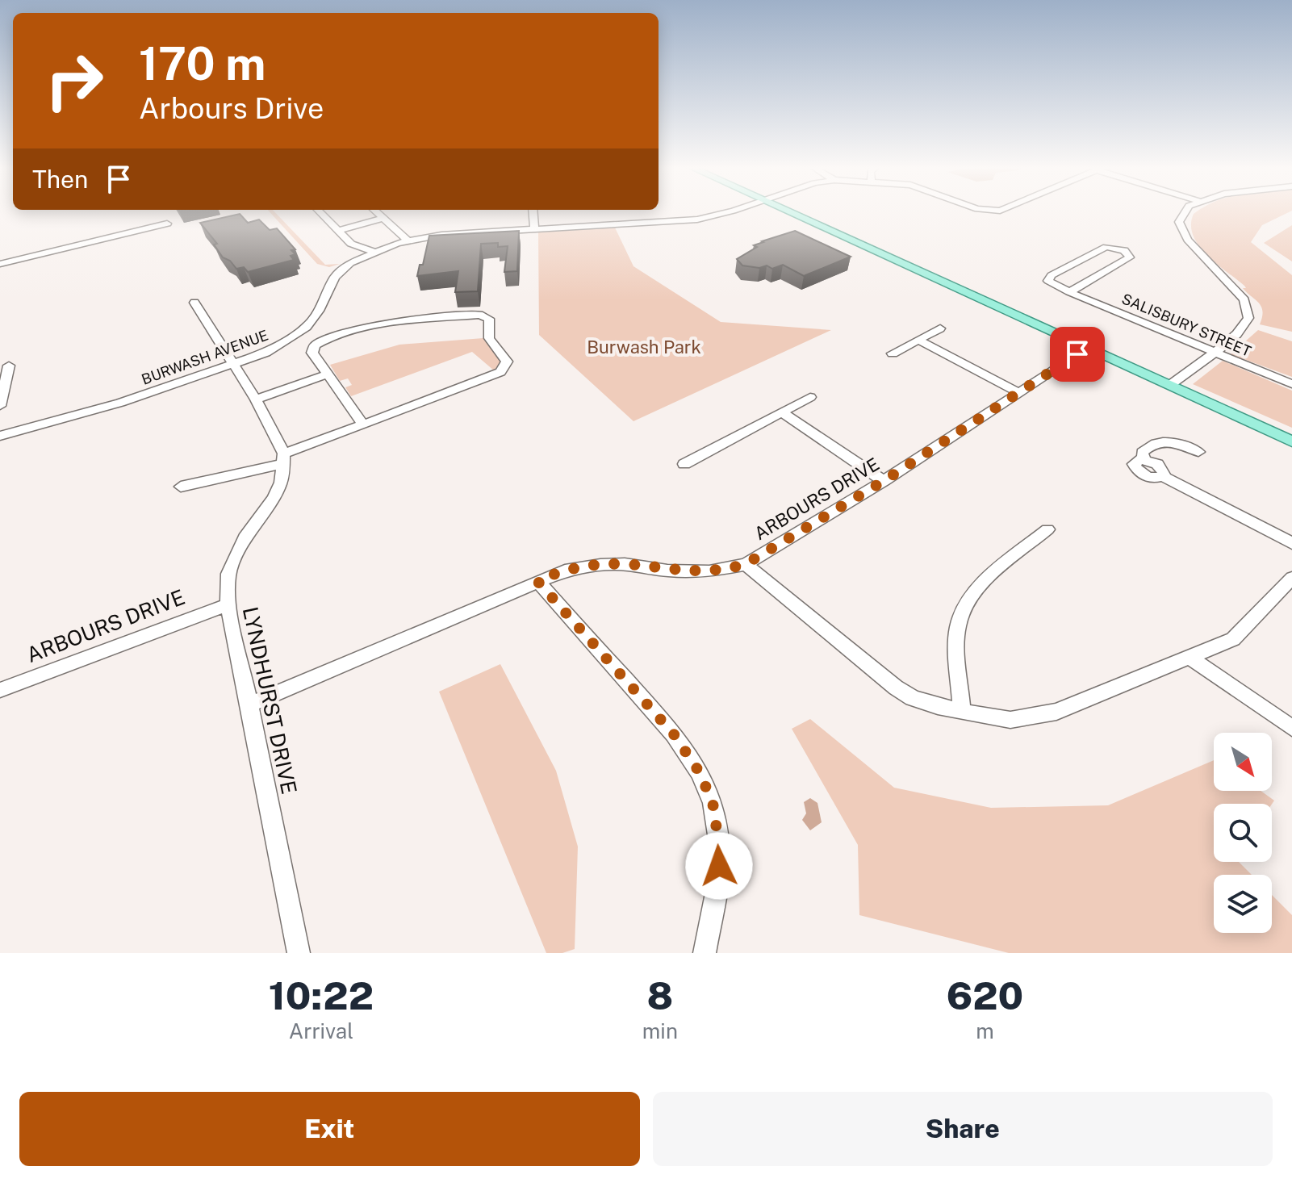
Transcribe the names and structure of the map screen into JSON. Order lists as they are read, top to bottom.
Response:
{
  "streets": {
    "street": [
      "SALISBURY STREET",
      "BURWASH AVENUE",
      "ARBOURS DRIVE",
      "LYNDHURST DRIVE"
    ]
  },
  "crossings": [
    ["ARBOURS DRIVE", "LYNDHURST DRIVE"]
  ],
  "parks": ["Burwash Park"],
  "north": "bottom right",
  "page": {
    "turn": ["170 m", "Arbours Drive"],
    "then": "Then",
    "eta": [
      "10:22",
      "Arrival",
      "8",
      "min",
      "620",
      "m"
    ],
    "buttons": ["Exit", "Share"]
  }
}
